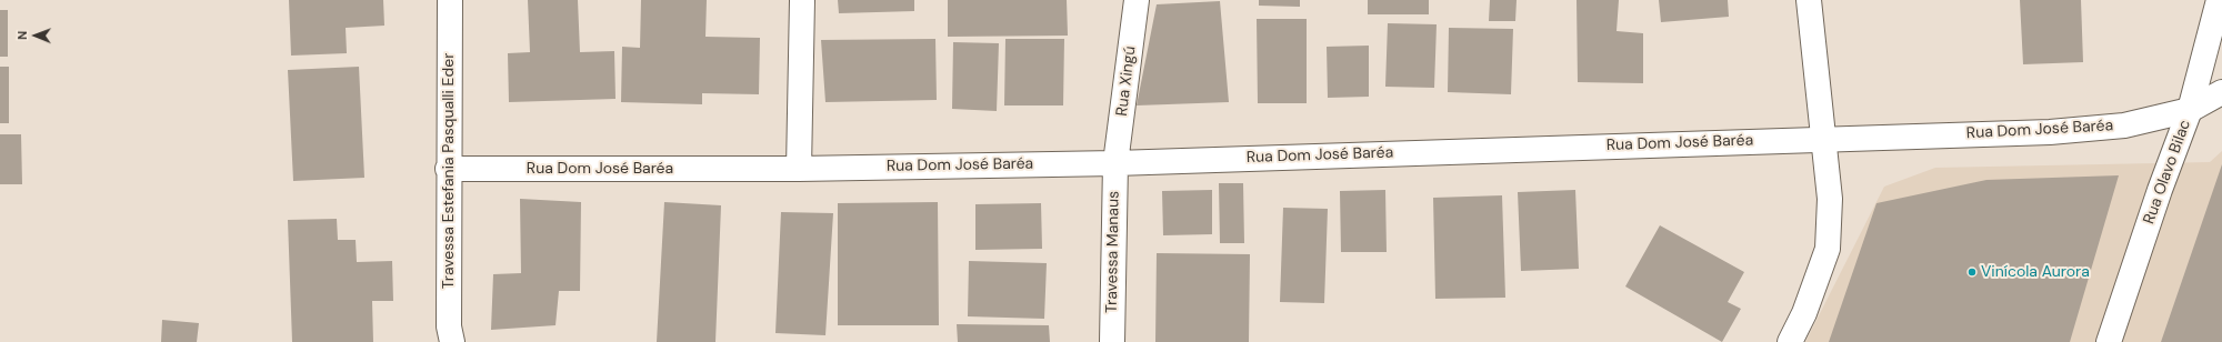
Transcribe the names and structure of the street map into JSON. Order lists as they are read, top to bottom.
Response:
{
  "streets": {
    "street": [
      "Rua Xingú",
      "Rua Dom José Baréa",
      "Travessa Estefania Pasqualli Eder",
      "Rua Olavo Bilac",
      "Travessa Manaus"
    ]
  },
  "crossings": [
    ["Rua Xingú", "Rua Dom José Baréa"],
    ["Rua Xingú", "Travessa Manaus"],
    ["Rua Dom José Baréa", "Travessa Estefania Pasqualli Eder"],
    ["Rua Dom José Baréa", "Rua Olavo Bilac"],
    ["Rua Dom José Baréa", "Travessa Manaus"]
  ],
  "places": ["Vinícola Aurora"],
  "north": "left"
}
